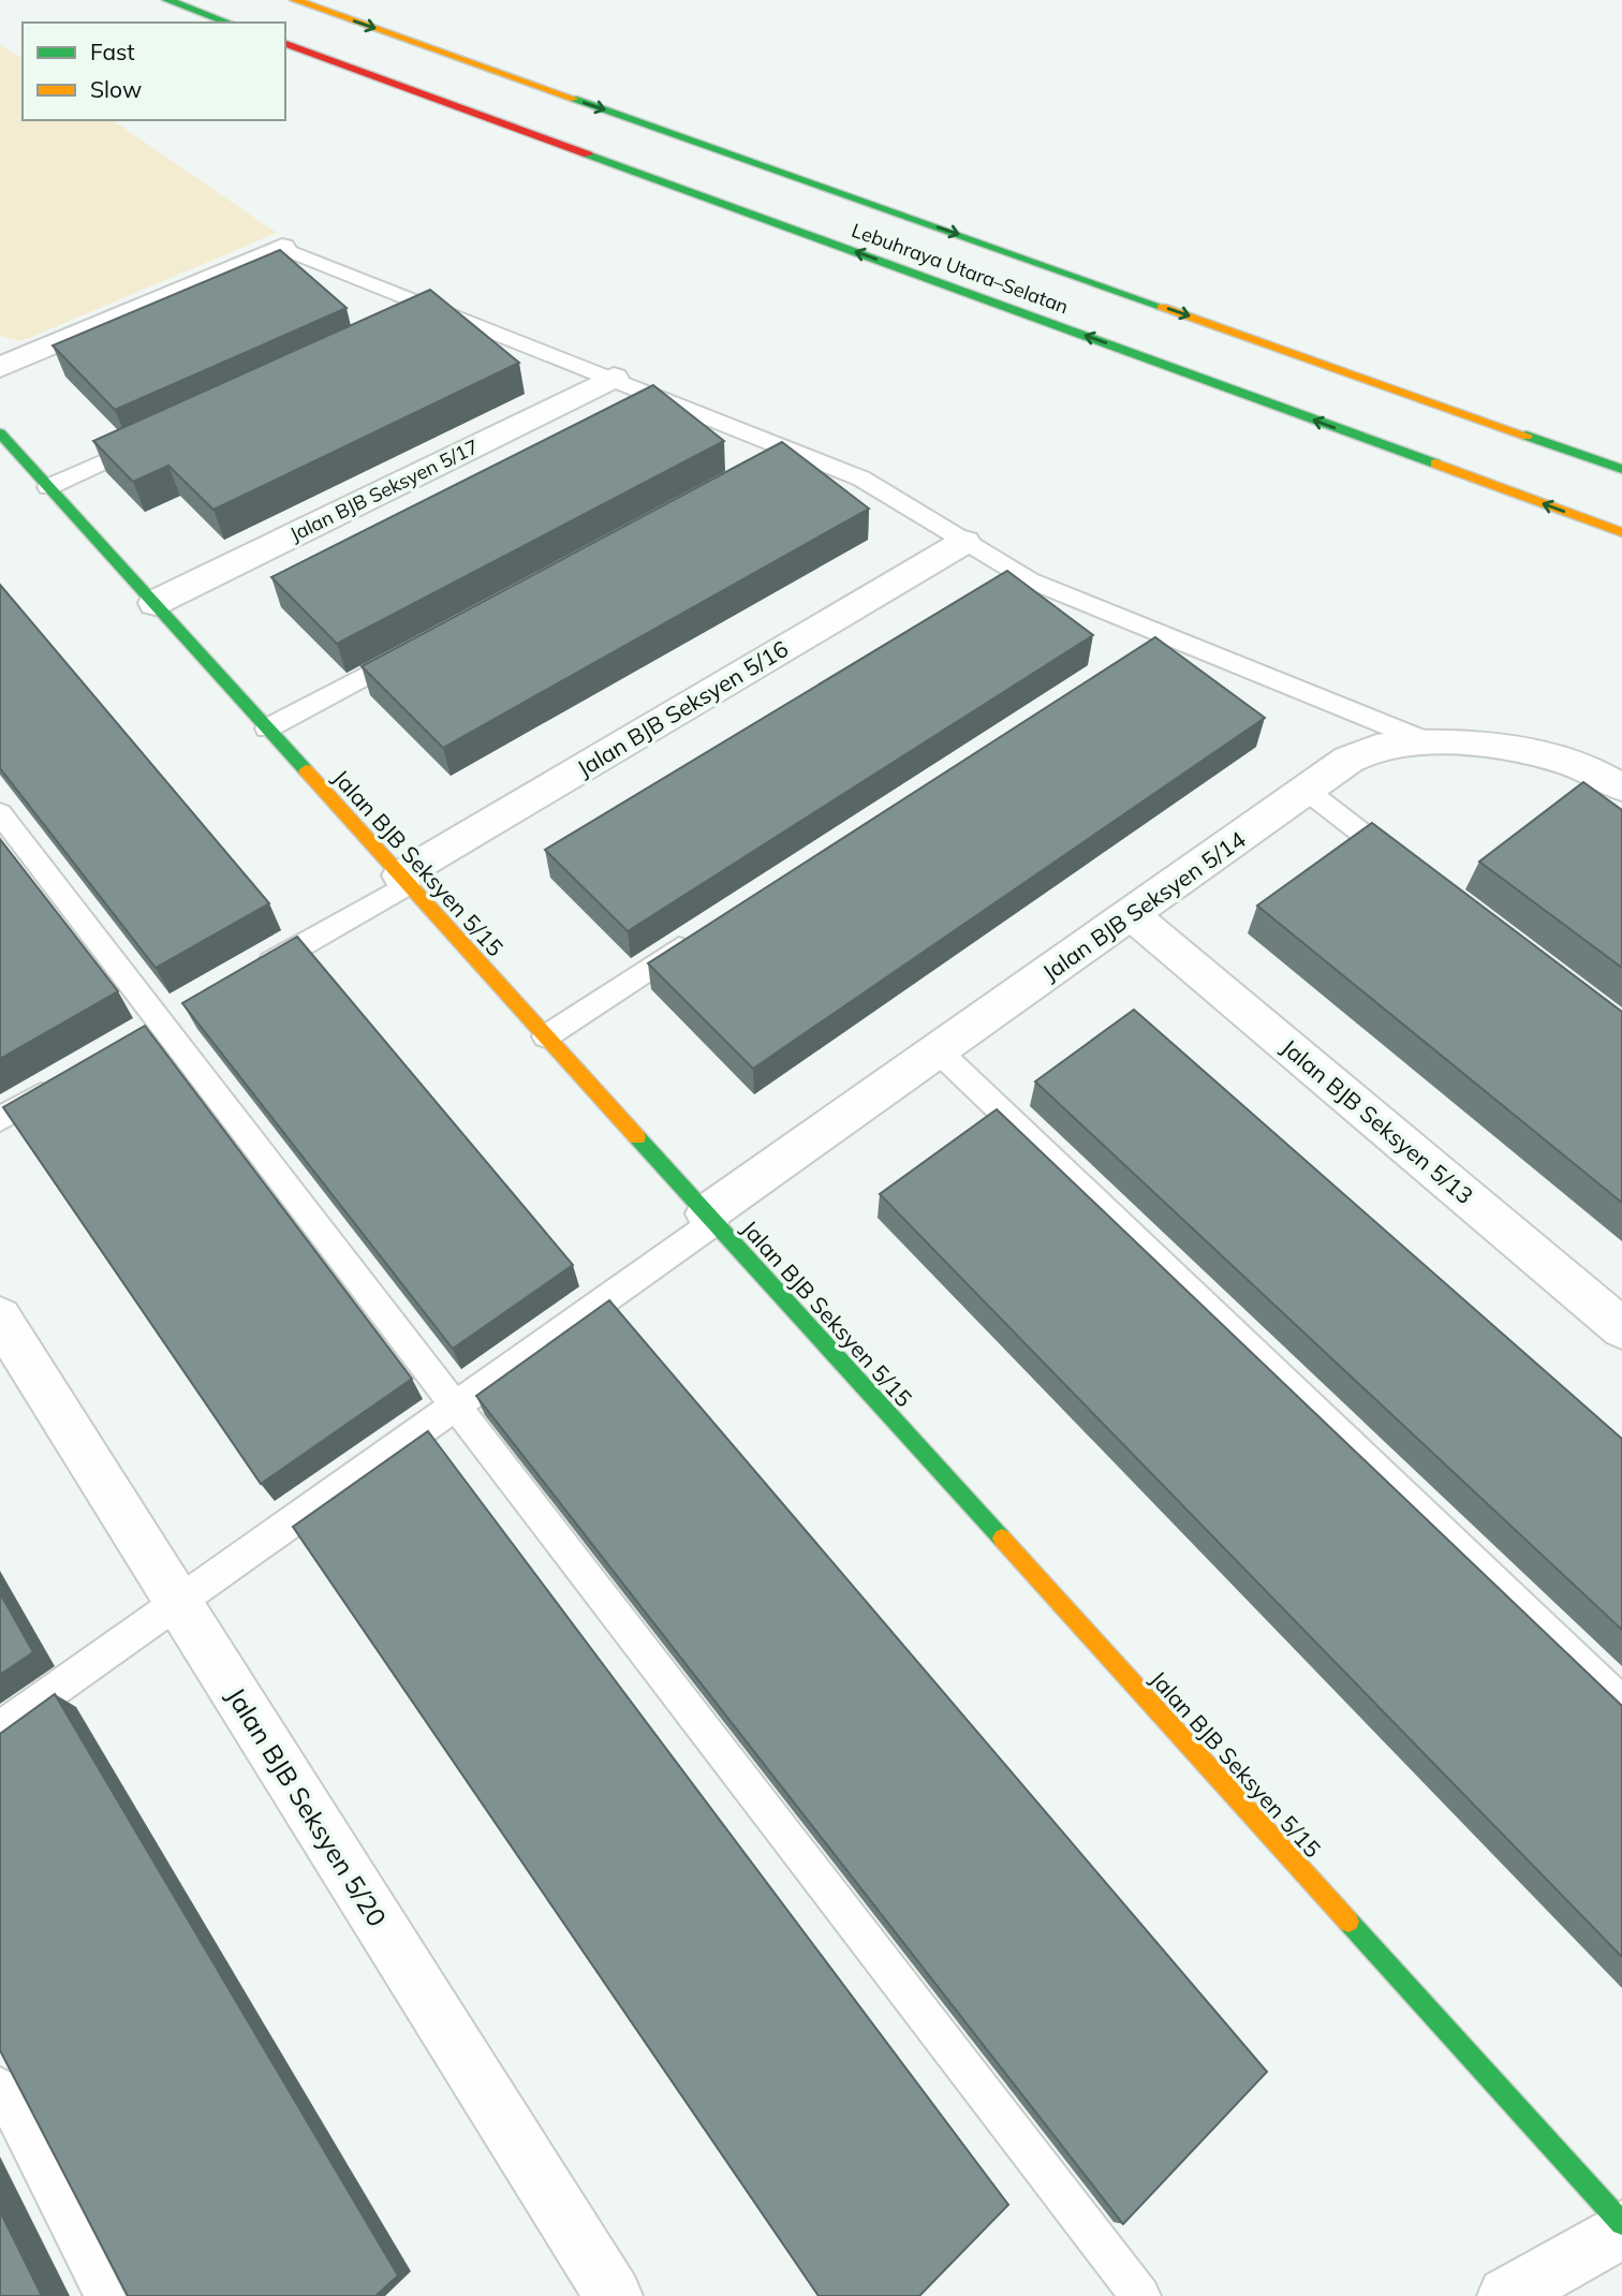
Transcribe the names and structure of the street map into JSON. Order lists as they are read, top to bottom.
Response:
{
  "streets": {
    "main road": ["Lebuhraya Utara–Selatan", "Jalan BJB Seksyen 5/15"],
    "street": [
      "Jalan BJB Seksyen 5/17",
      "Jalan BJB Seksyen 5/16",
      "Jalan BJB Seksyen 5/14",
      "Jalan BJB Seksyen 5/13",
      "Jalan BJB Seksyen 5/20"
    ]
  },
  "crossings": [
    ["Jalan BJB Seksyen 5/17", "Jalan BJB Seksyen 5/15"],
    ["Jalan BJB Seksyen 5/16", "Jalan BJB Seksyen 5/15"],
    ["Jalan BJB Seksyen 5/15", "Jalan BJB Seksyen 5/14"],
    ["Jalan BJB Seksyen 5/14", "Jalan BJB Seksyen 5/13"]
  ],
  "legend": ["Fast", "Slow"]
}
